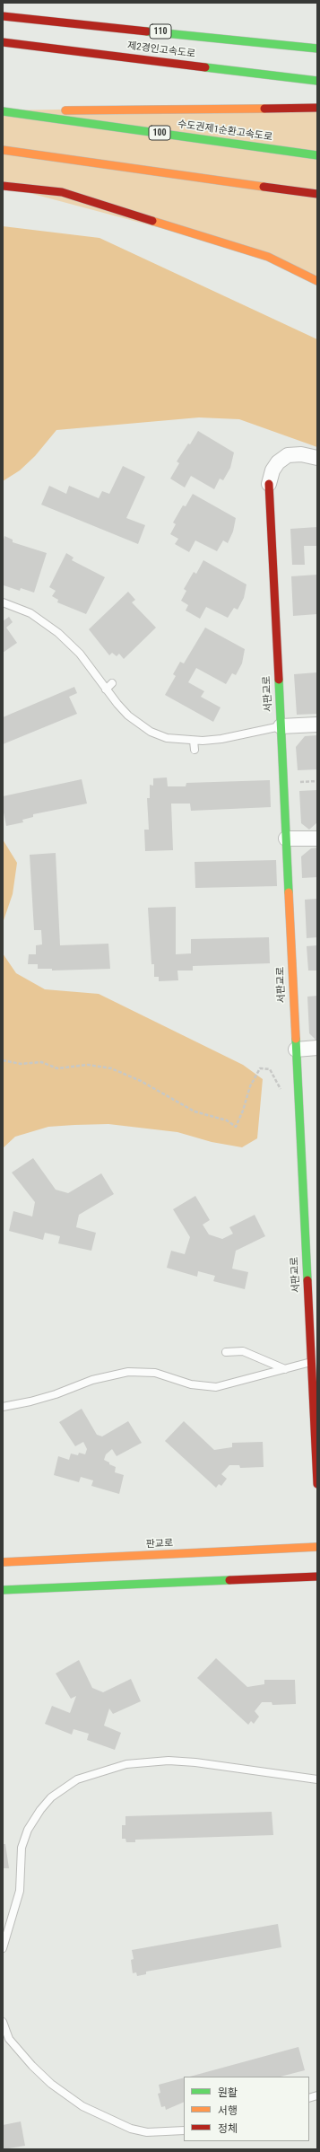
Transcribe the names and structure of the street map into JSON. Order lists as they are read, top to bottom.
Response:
{
  "streets": {
    "main road": [
      "110",
      "제2경인고속도로",
      "수도권제1순환고속도로",
      "100",
      "서판교로",
      "판교로"
    ]
  },
  "legend": ["원활", "서행", "정체"]
}
